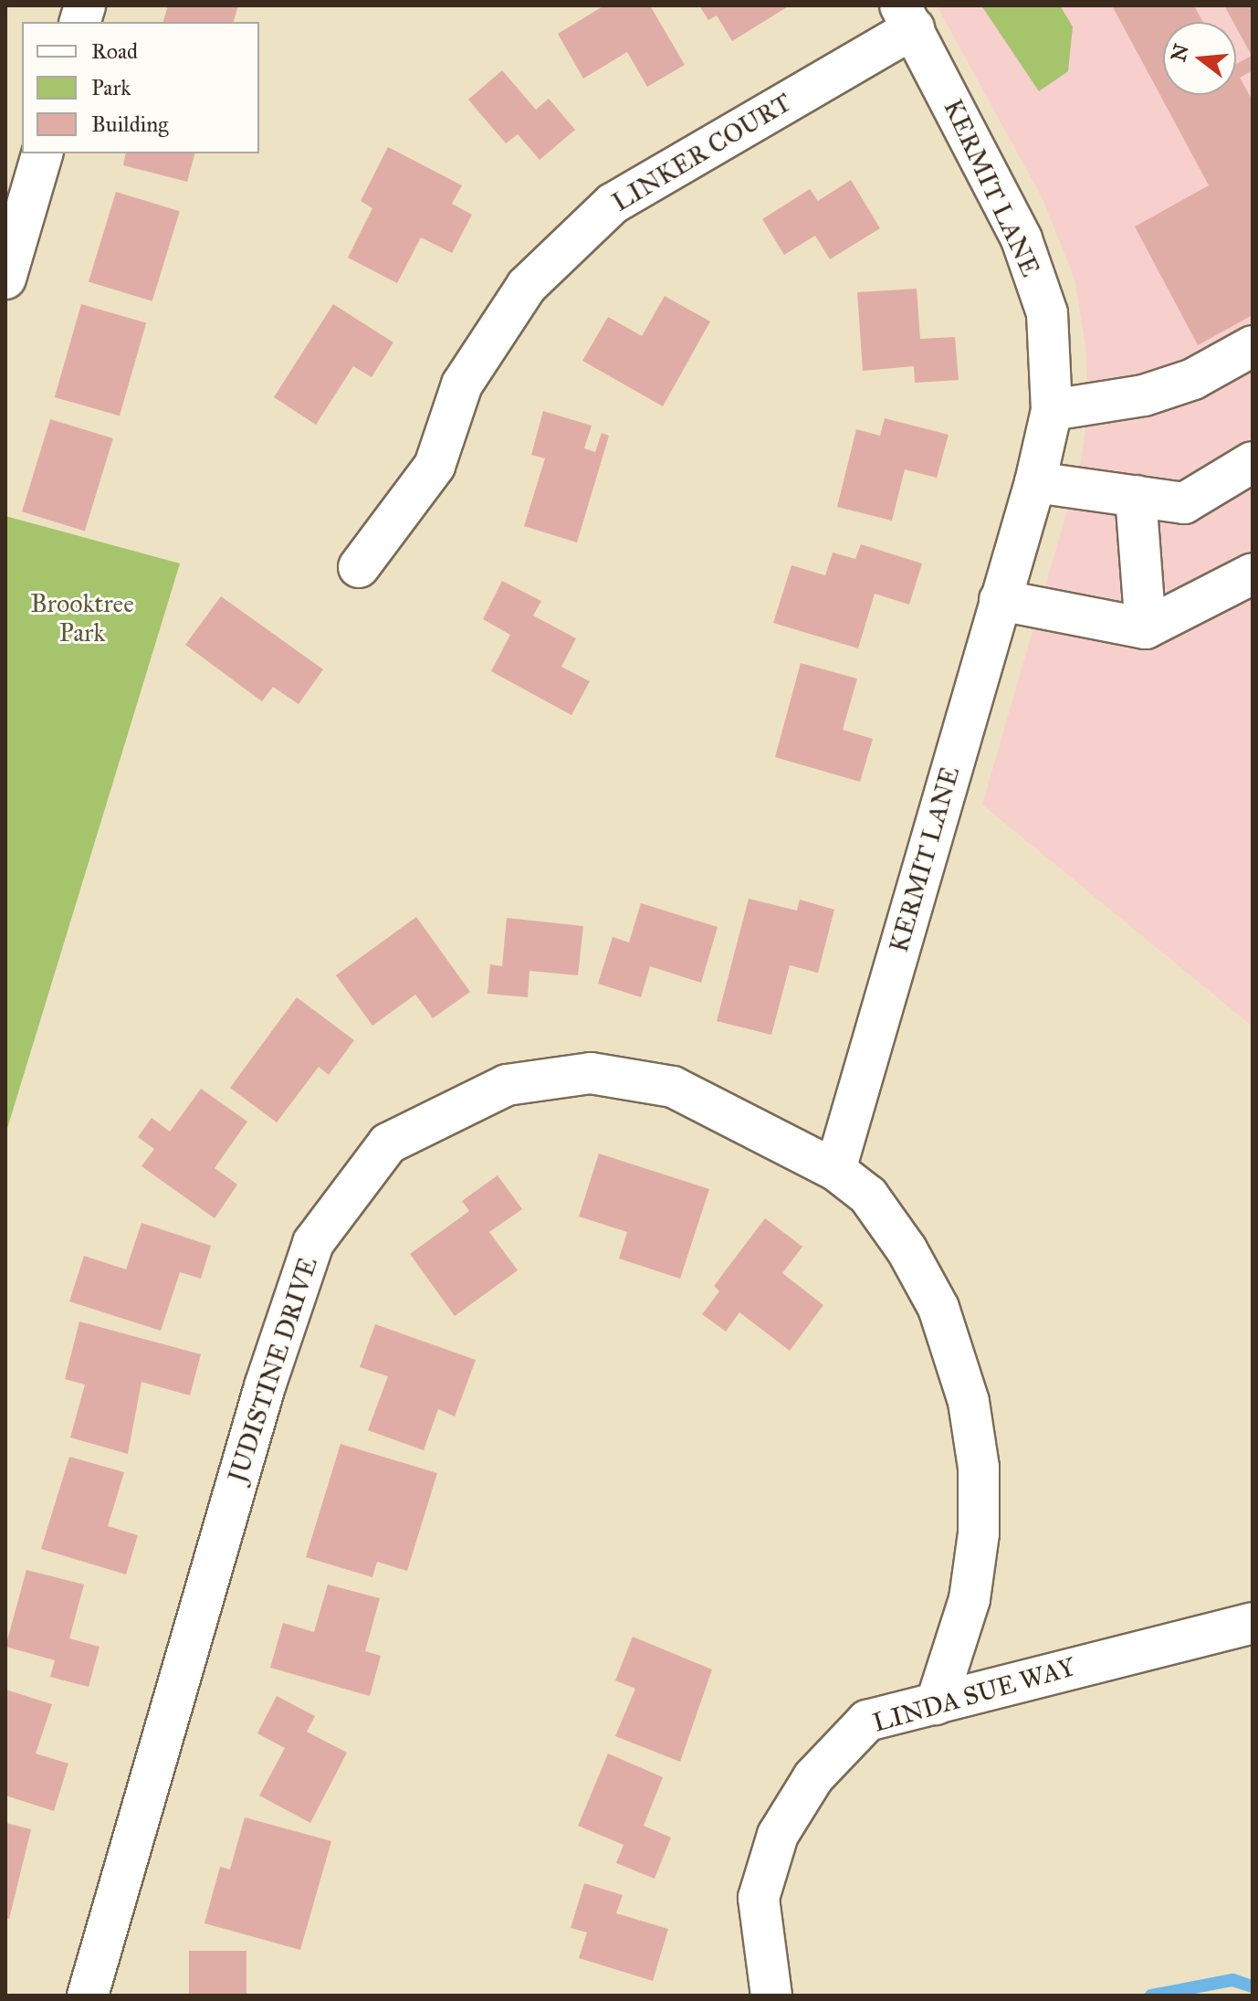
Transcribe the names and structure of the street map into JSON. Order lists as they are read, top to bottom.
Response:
{
  "streets": {
    "street": [
      "LINKER COURT",
      "KERMIT LANE",
      "JUDISTINE DRIVE",
      "LINDA SUE WAY"
    ]
  },
  "crossings": [
    ["LINKER COURT", "KERMIT LANE"],
    ["KERMIT LANE", "JUDISTINE DRIVE"]
  ],
  "parks": ["Brooktree Park"],
  "legend": ["Road", "Park", "Building"],
  "north": "left"
}
